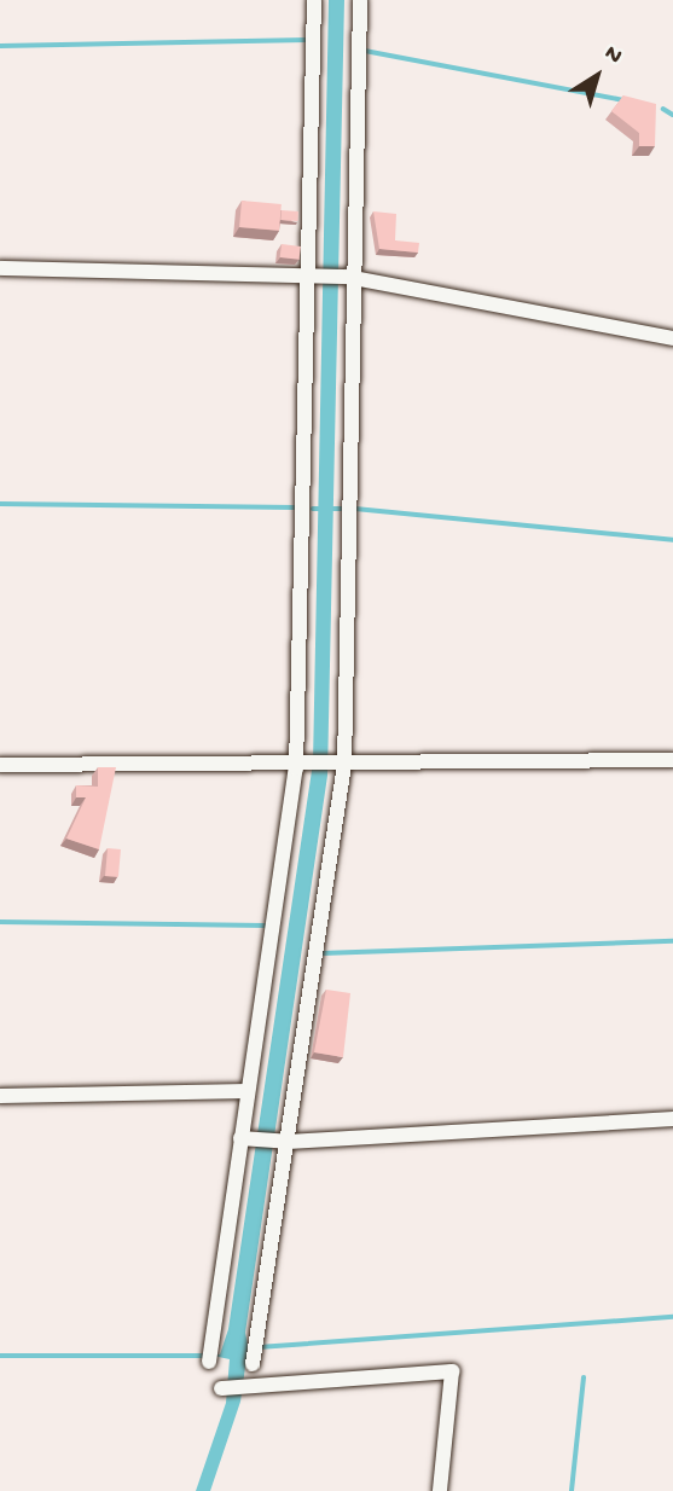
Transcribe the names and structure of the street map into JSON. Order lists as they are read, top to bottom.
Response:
{
  "north": "top right"
}
